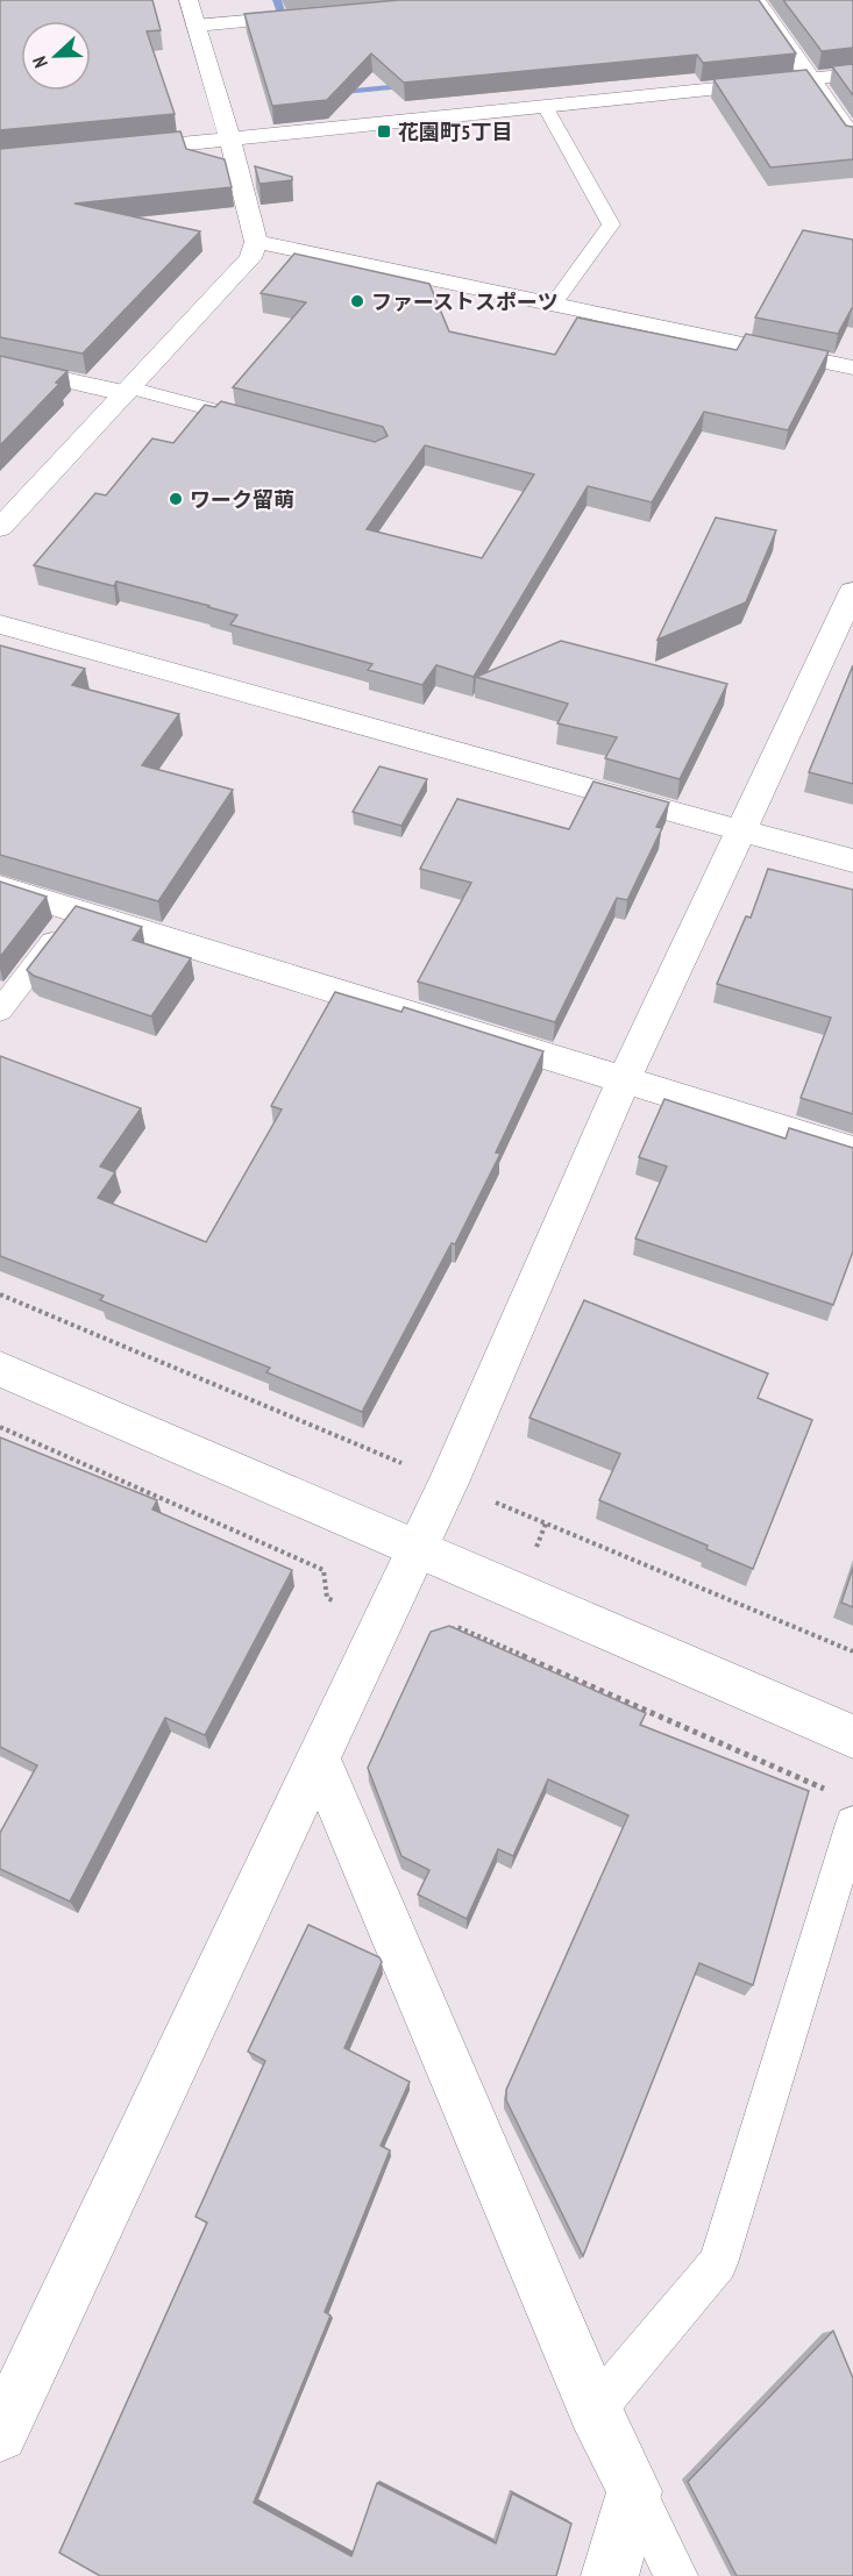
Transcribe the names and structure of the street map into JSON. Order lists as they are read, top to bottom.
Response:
{
  "places": {
    "transit": ["花園町5丁目"],
    "other": ["ファーストスポーツ", "ワーク留萌"]
  },
  "north": "left"
}
